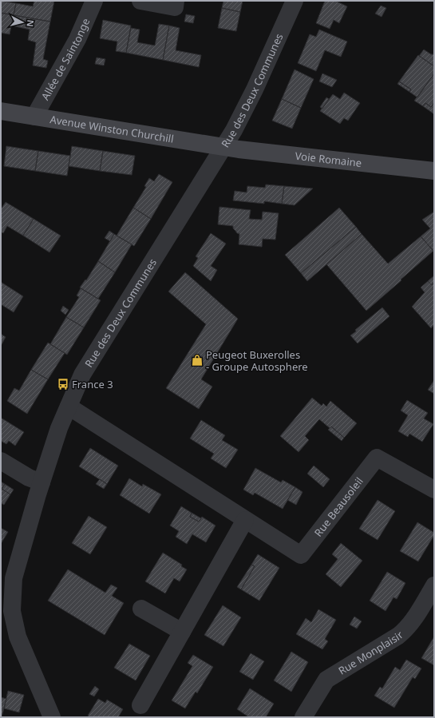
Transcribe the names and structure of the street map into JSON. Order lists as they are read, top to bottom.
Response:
{
  "streets": {
    "street": [
      "Allée de Saintonge",
      "Rue des Deux Communes",
      "Avenue Winston Churchill",
      "Voie Romaine",
      "Rue Beausoleil",
      "Rue Monplaisir"
    ]
  },
  "crossings": [
    ["Allée de Saintonge", "Avenue Winston Churchill"],
    ["Rue des Deux Communes", "Avenue Winston Churchill"],
    ["Rue des Deux Communes", "Voie Romaine"],
    ["Rue des Deux Communes", "Rue Beausoleil"],
    ["Avenue Winston Churchill", "Voie Romaine"]
  ],
  "places": {
    "shop": ["Peugeot Buxerolles - Groupe Autosphere"],
    "bus stop": ["France 3"]
  },
  "north": "right"
}
